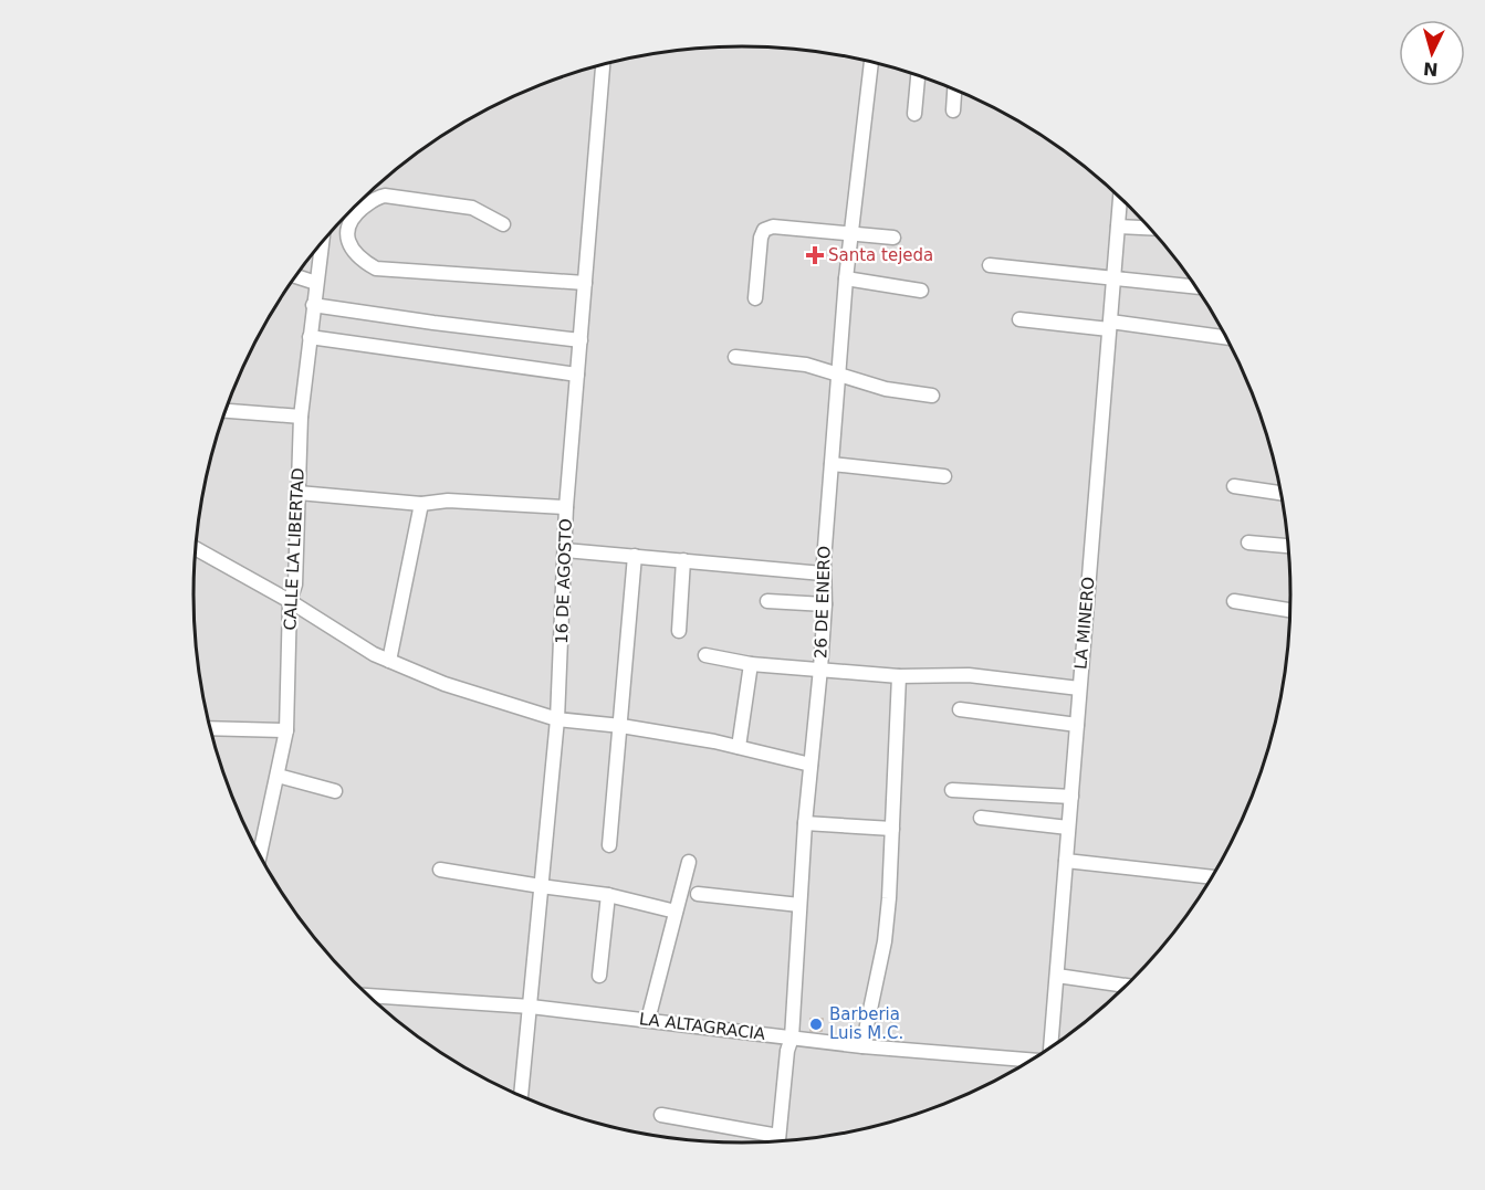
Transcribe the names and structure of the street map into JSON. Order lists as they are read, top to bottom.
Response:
{
  "streets": {
    "street": [
      "CALLE LA LIBERTAD",
      "16 DE AGOSTO",
      "26 DE ENERO",
      "LA MINERO",
      "LA ALTAGRACIA"
    ]
  },
  "crossings": [
    ["16 DE AGOSTO", "LA ALTAGRACIA"],
    ["26 DE ENERO", "LA ALTAGRACIA"]
  ],
  "places": {
    "health": ["Santa tejeda"],
    "other": ["Barberia Luis M.C."]
  },
  "north": "bottom"
}
